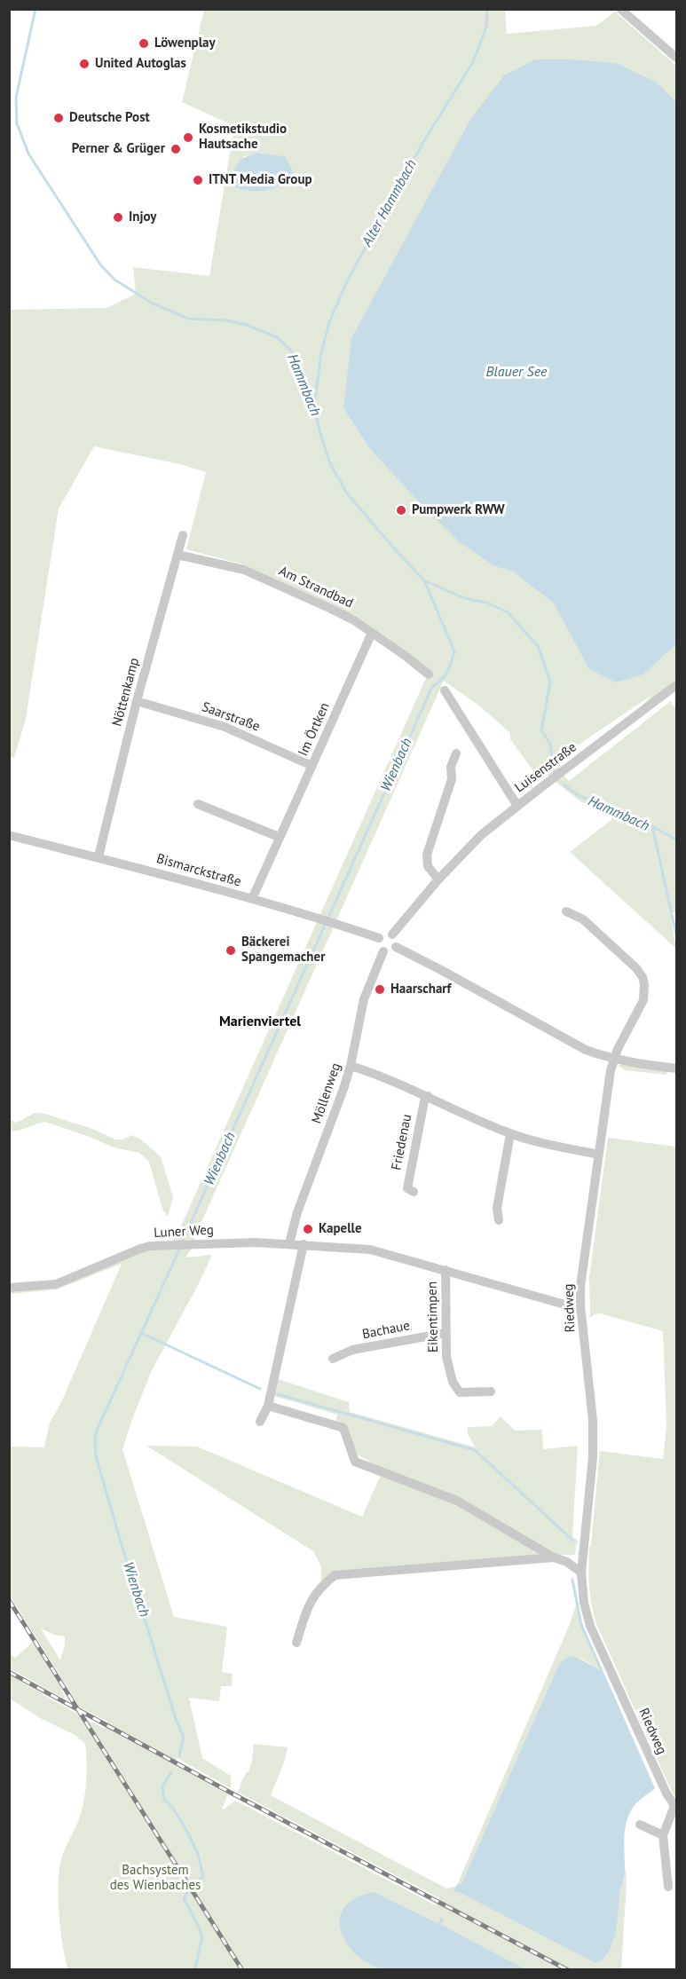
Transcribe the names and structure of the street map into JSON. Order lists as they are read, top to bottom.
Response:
{
  "streets": {
    "street": [
      "Am Strandbad",
      "Nöttenkamp",
      "Saarstraße",
      "Im Örtken",
      "Luisenstraße",
      "Bismarckstraße",
      "Möllenweg",
      "Friedenau",
      "Luner Weg",
      "Riedweg",
      "Eikentimpen",
      "Bachaue"
    ]
  },
  "crossings": [
    ["Am Strandbad", "Nöttenkamp"],
    ["Am Strandbad", "Im Örtken"],
    ["Nöttenkamp", "Saarstraße"],
    ["Nöttenkamp", "Bismarckstraße"],
    ["Saarstraße", "Im Örtken"],
    ["Im Örtken", "Bismarckstraße"],
    ["Luisenstraße", "Bismarckstraße"],
    ["Luisenstraße", "Möllenweg"],
    ["Bismarckstraße", "Möllenweg"],
    ["Möllenweg", "Luner Weg"],
    ["Luner Weg", "Riedweg"],
    ["Luner Weg", "Eikentimpen"],
    ["Eikentimpen", "Bachaue"]
  ],
  "districts": ["Marienviertel"],
  "water": [
    "Alter Hammbach",
    "Blauer See",
    "Hammbach",
    "Wienbach"
  ],
  "parks": ["Bachsystem des Wienbaches"],
  "places": [
    "Löwenplay",
    "United Autoglas",
    "Deutsche Post",
    "Kosmetikstudio Hautsache",
    "Perner & Grüger",
    "ITNT Media Group",
    "Injoy",
    "Pumpwerk RWW",
    "Bäckerei Spangemacher",
    "Haarscharf",
    "Kapelle"
  ]
}
